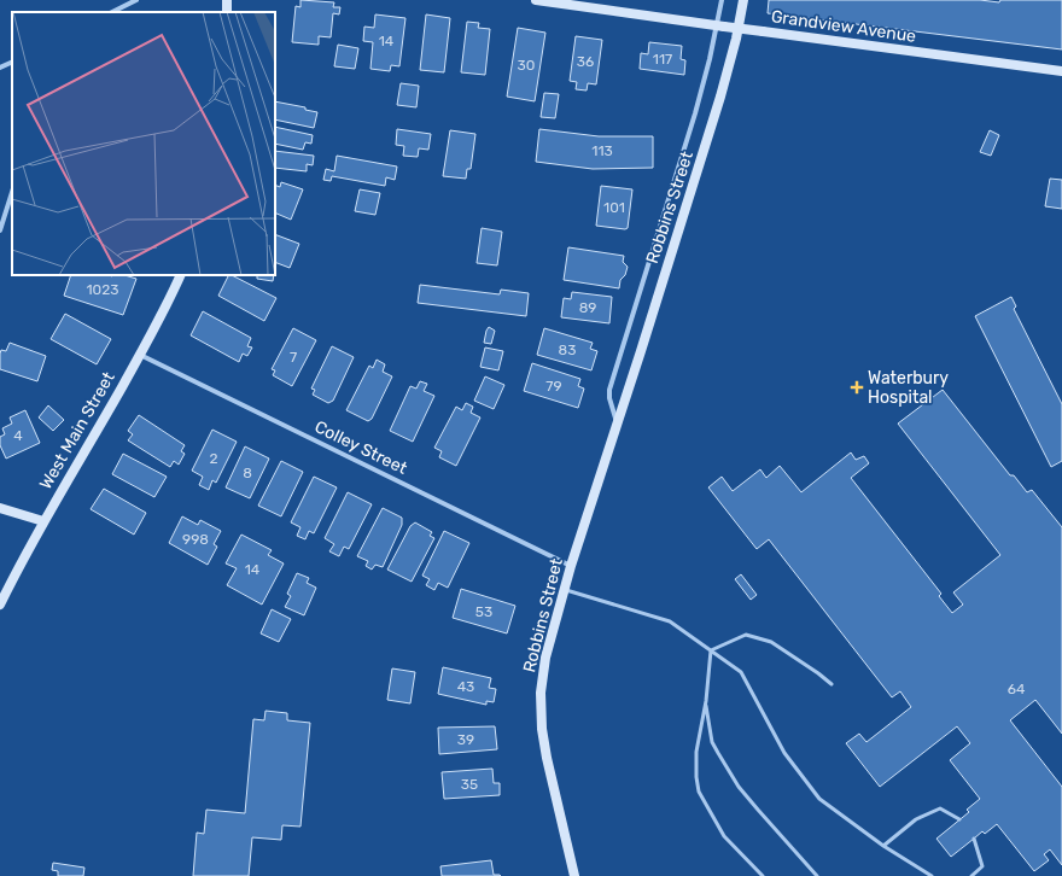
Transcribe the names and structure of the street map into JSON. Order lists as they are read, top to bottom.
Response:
{
  "streets": {
    "main road": ["Grandview Avenue", "Robbins Street", "West Main Street"],
    "street": ["Colley Street"]
  },
  "crossings": [
    ["Grandview Avenue", "Robbins Street"],
    ["Robbins Street", "Colley Street"],
    ["West Main Street", "Colley Street"]
  ],
  "places": {
    "health": ["Waterbury Hospital"]
  },
  "house_numbers": [
    "14",
    "117",
    "36",
    "30",
    "113",
    "101",
    "1023",
    "89",
    "83",
    "7",
    "79",
    "4",
    "2",
    "8",
    "998",
    "14",
    "53",
    "43",
    "64",
    "39",
    "35"
  ]
}
